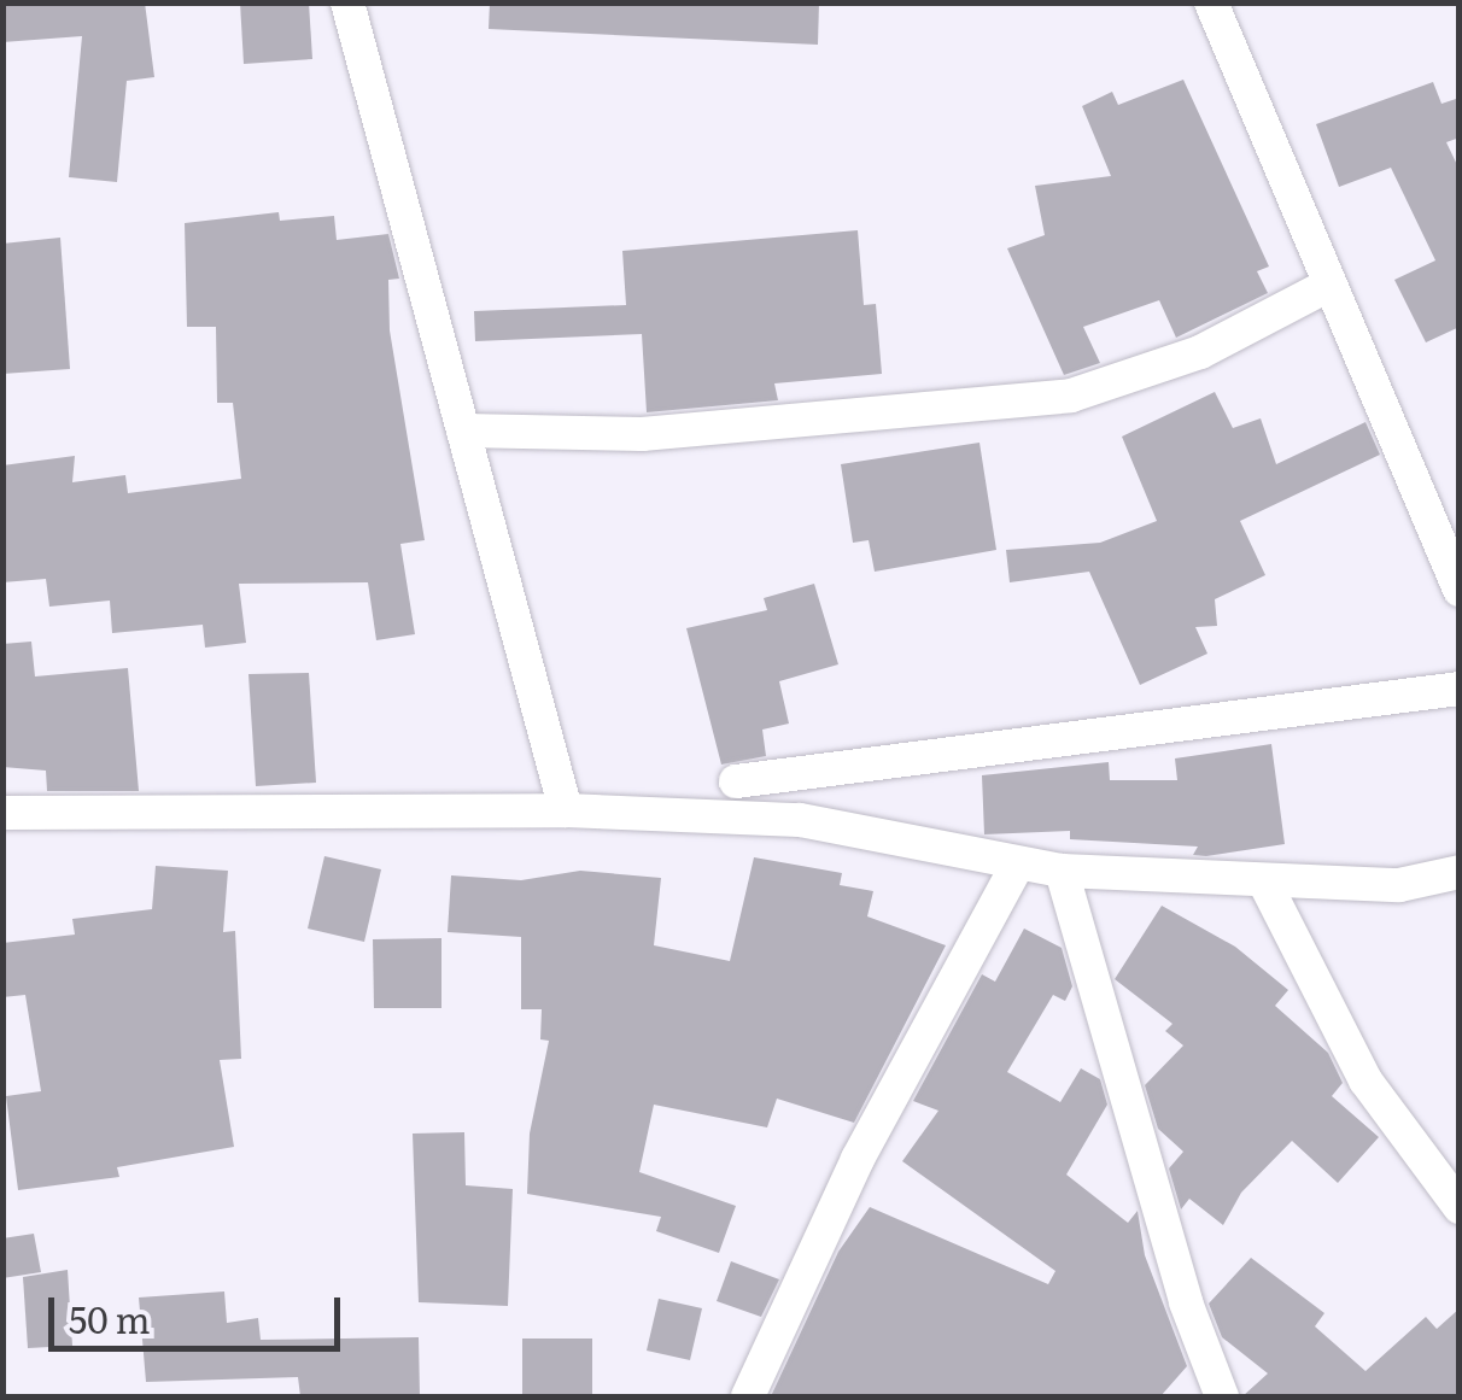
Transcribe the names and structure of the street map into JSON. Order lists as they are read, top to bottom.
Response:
{
  "scale_bar": "50 m"
}
